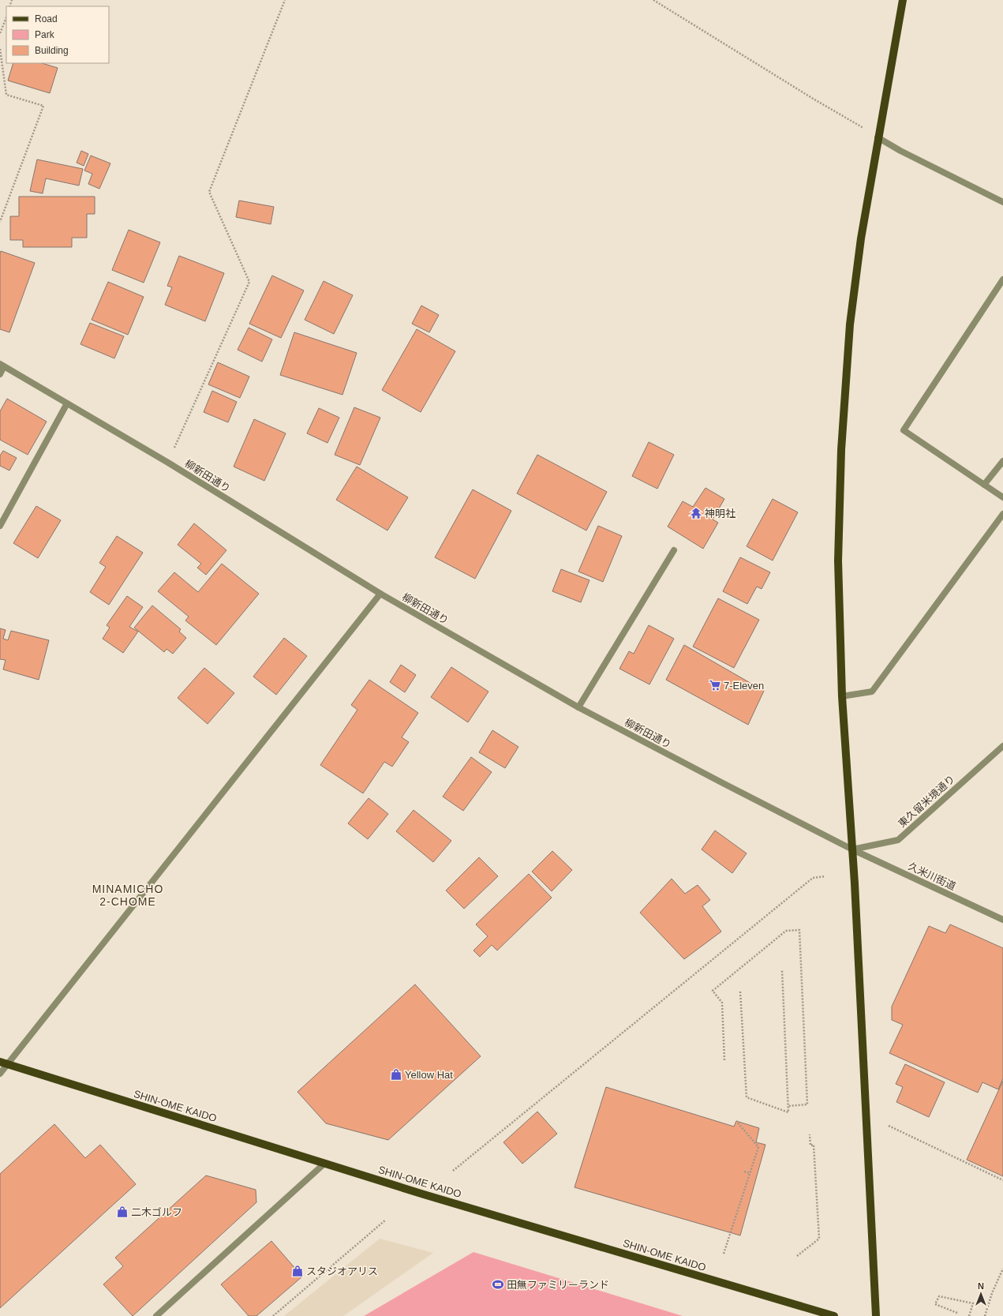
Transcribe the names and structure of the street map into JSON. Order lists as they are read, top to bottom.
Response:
{
  "streets": {
    "main road": ["SHIN-OME KAIDO"],
    "street": ["柳新田通り", "東久留米境通り", "久米川街道"]
  },
  "crossings": [
    ["柳新田通り", "東久留米境通り"],
    ["柳新田通り", "久米川街道"],
    ["東久留米境通り", "久米川街道"]
  ],
  "districts": ["MINAMICHO 2-CHOME"],
  "places": {
    "temple": ["神明社"],
    "supermarket": ["7-Eleven"],
    "shop": ["Yellow Hat", "二木ゴルフ", "スタジオアリス"],
    "sports": ["田無ファミリーランド"]
  },
  "legend": ["Road", "Park", "Building"],
  "north": "top"
}
